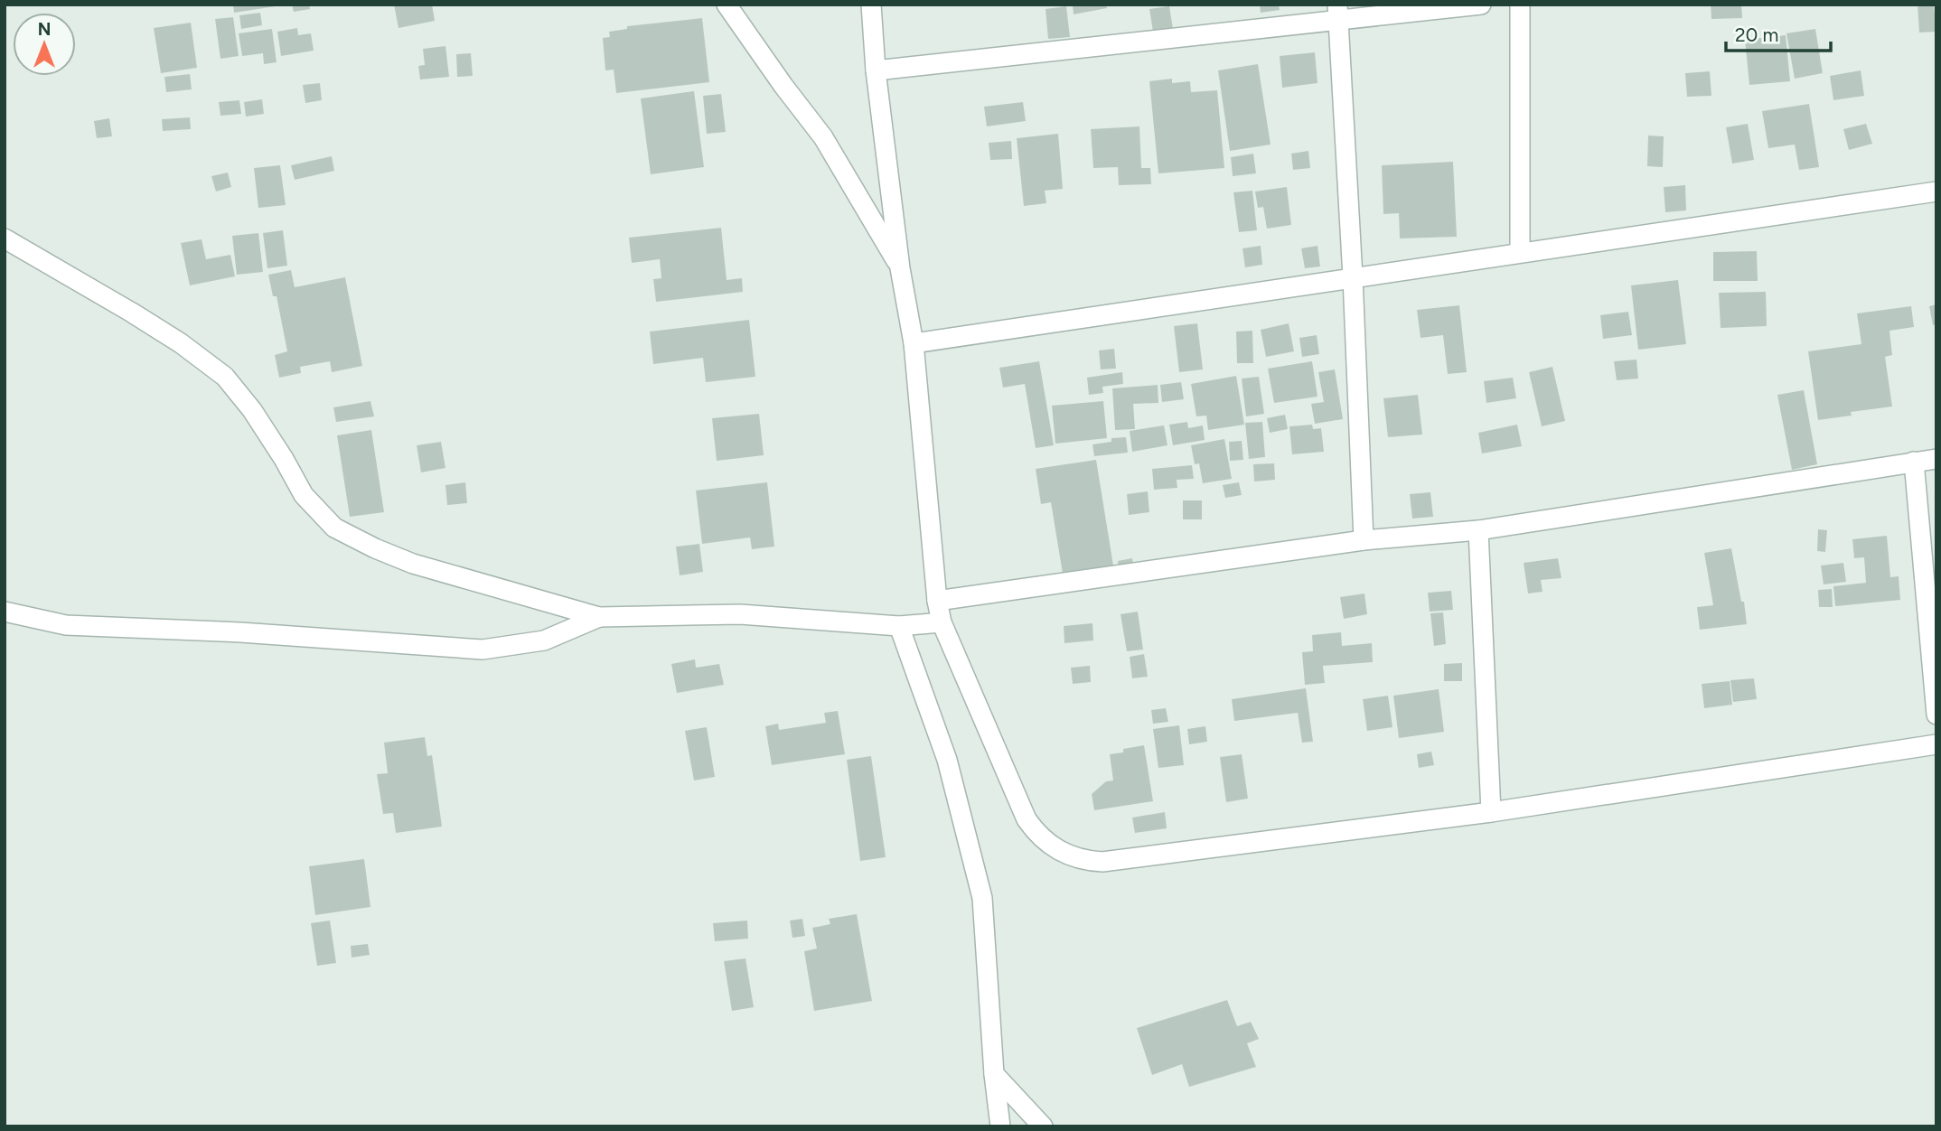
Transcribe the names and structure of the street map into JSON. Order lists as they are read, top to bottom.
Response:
{
  "scale_bar": "20 m",
  "north": "top"
}
